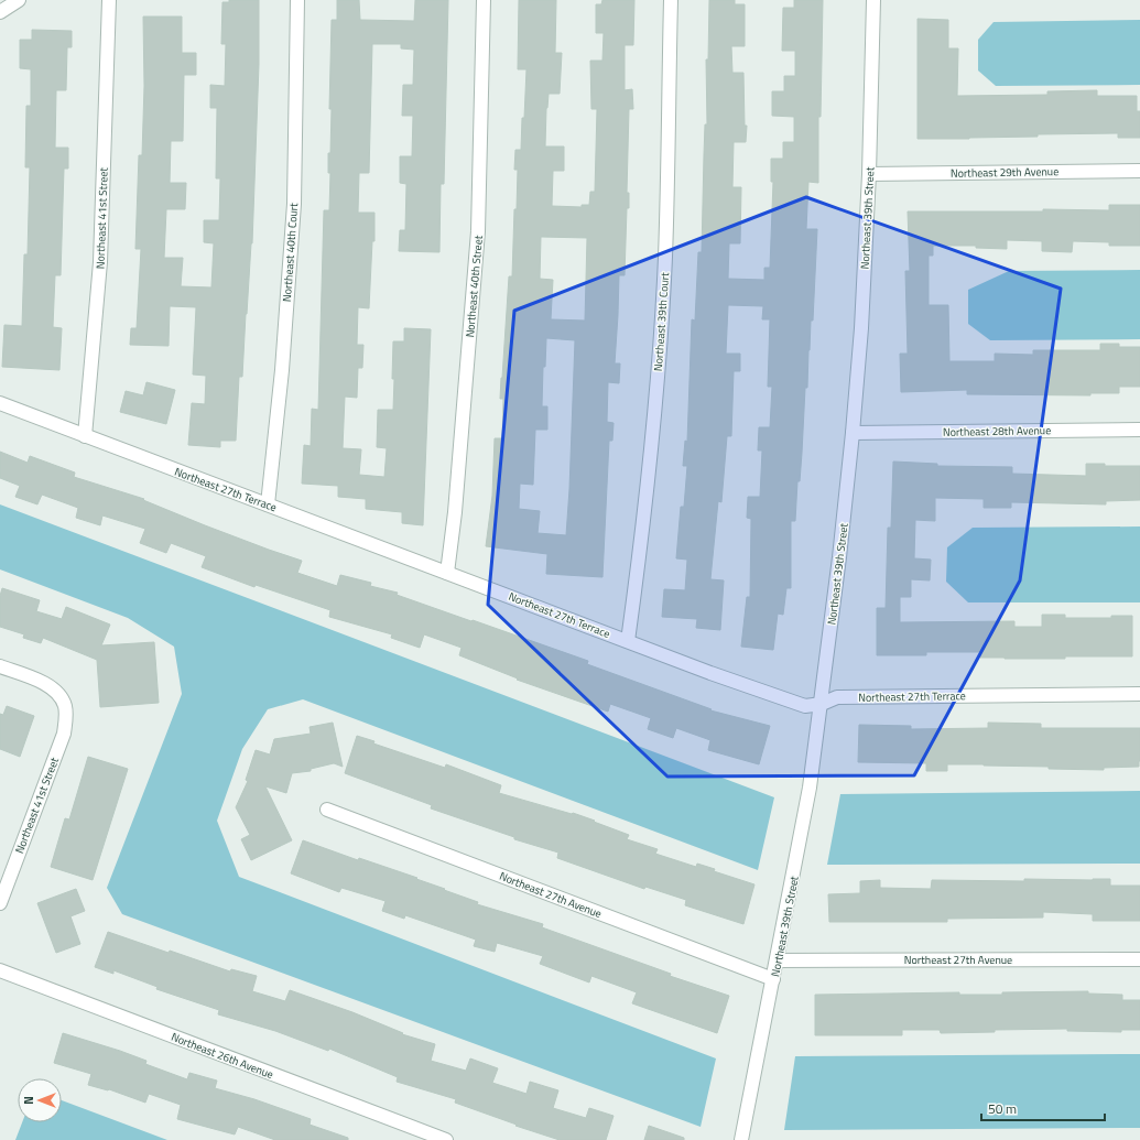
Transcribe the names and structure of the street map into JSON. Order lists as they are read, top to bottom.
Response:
{
  "streets": {
    "street": [
      "Northeast 29th Avenue",
      "Northeast 41st Street",
      "Northeast 39th Street",
      "Northeast 40th Court",
      "Northeast 40th Street",
      "Northeast 39th Court",
      "Northeast 28th Avenue",
      "Northeast 27th Terrace",
      "Northeast 27th Avenue",
      "Northeast 26th Avenue"
    ]
  },
  "crossings": [
    ["Northeast 29th Avenue", "Northeast 39th Street"],
    ["Northeast 41st Street", "Northeast 27th Terrace"],
    ["Northeast 39th Street", "Northeast 28th Avenue"],
    ["Northeast 39th Street", "Northeast 27th Terrace"],
    ["Northeast 39th Street", "Northeast 27th Avenue"],
    ["Northeast 40th Court", "Northeast 27th Terrace"],
    ["Northeast 40th Street", "Northeast 27th Terrace"],
    ["Northeast 39th Court", "Northeast 27th Terrace"]
  ],
  "scale_bar": "50 m",
  "north": "left"
}
